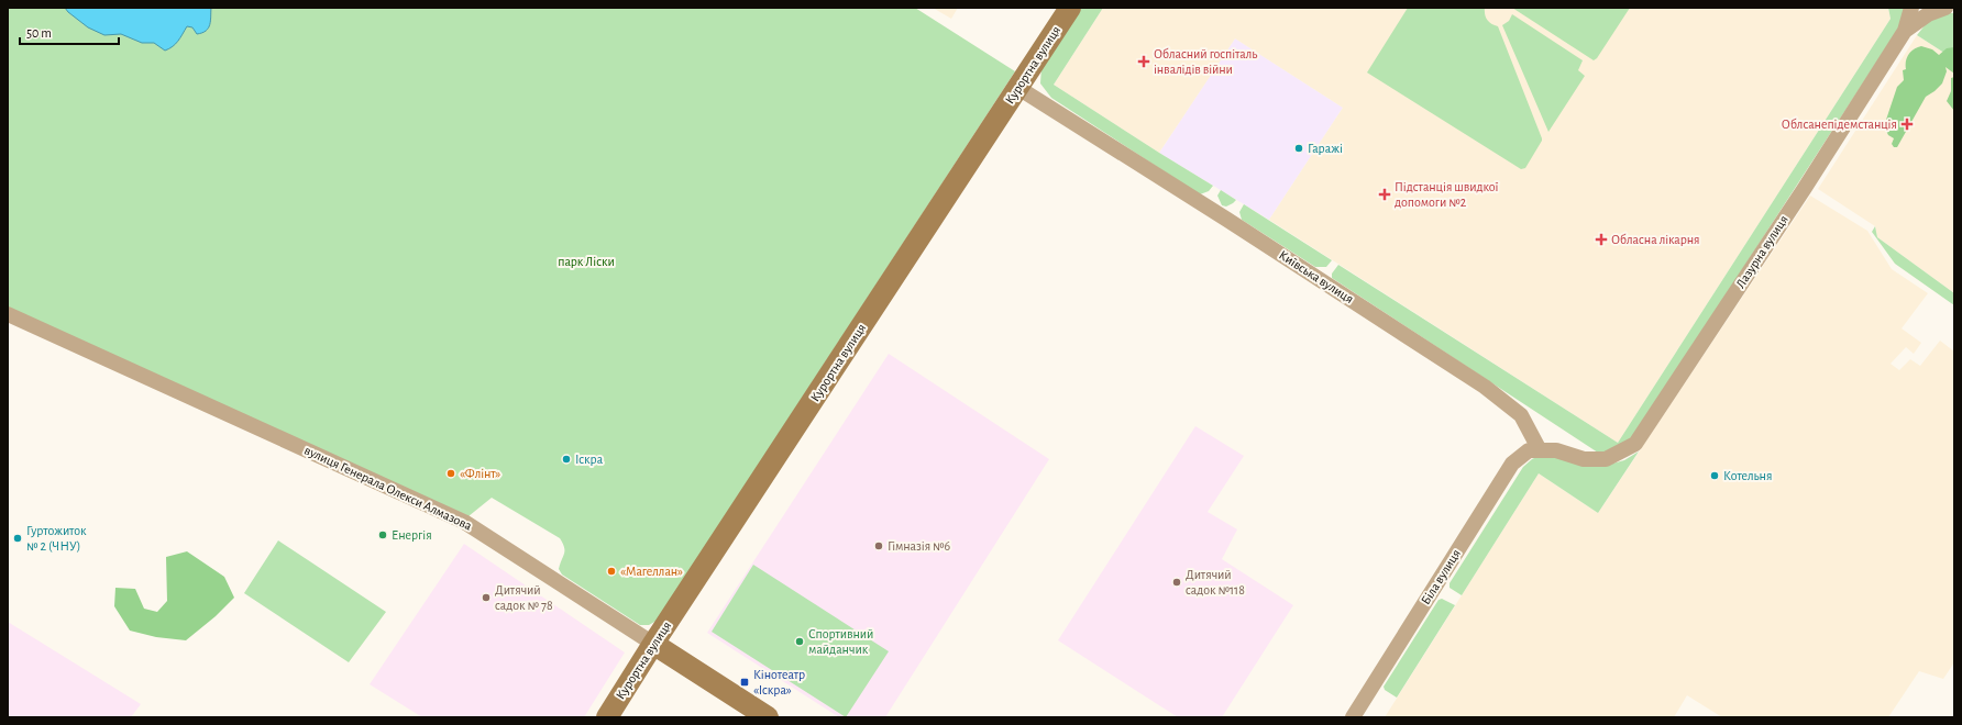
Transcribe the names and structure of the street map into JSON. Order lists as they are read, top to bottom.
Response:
{
  "streets": {
    "main road": ["Курортна вулиця", "вулиця Генерала Олекси Алмазова"],
    "street": ["Лазурна вулиця", "Київська вулиця", "Біла вулиця"]
  },
  "crossings": [
    ["Курортна вулиця", "Київська вулиця"],
    ["Курортна вулиця", "вулиця Генерала Олекси Алмазова"],
    ["Лазурна вулиця", "Київська вулиця"],
    ["Лазурна вулиця", "Біла вулиця"],
    ["Київська вулиця", "Біла вулиця"]
  ],
  "parks": ["парк Ліски"],
  "places": {
    "health": [
      "Обласний госпіталь інвалідів війни",
      "Облсанепідемстанція",
      "Підстанція швидкої допомоги №2",
      "Обласна лікарня"
    ],
    "other": [
      "Гаражі",
      "Іскра",
      "«Флінт»",
      "Котельня",
      "Енергія",
      "Гуртожиток № 2 (ЧНУ)",
      "Гімназія №6",
      "«Магеллан»",
      "Дитячий садок №118",
      "Дитячий садок № 78",
      "Спортивний майданчик"
    ],
    "transit": ["Кінотеатр «Іскра»"]
  },
  "scale_bar": "50 m"
}
